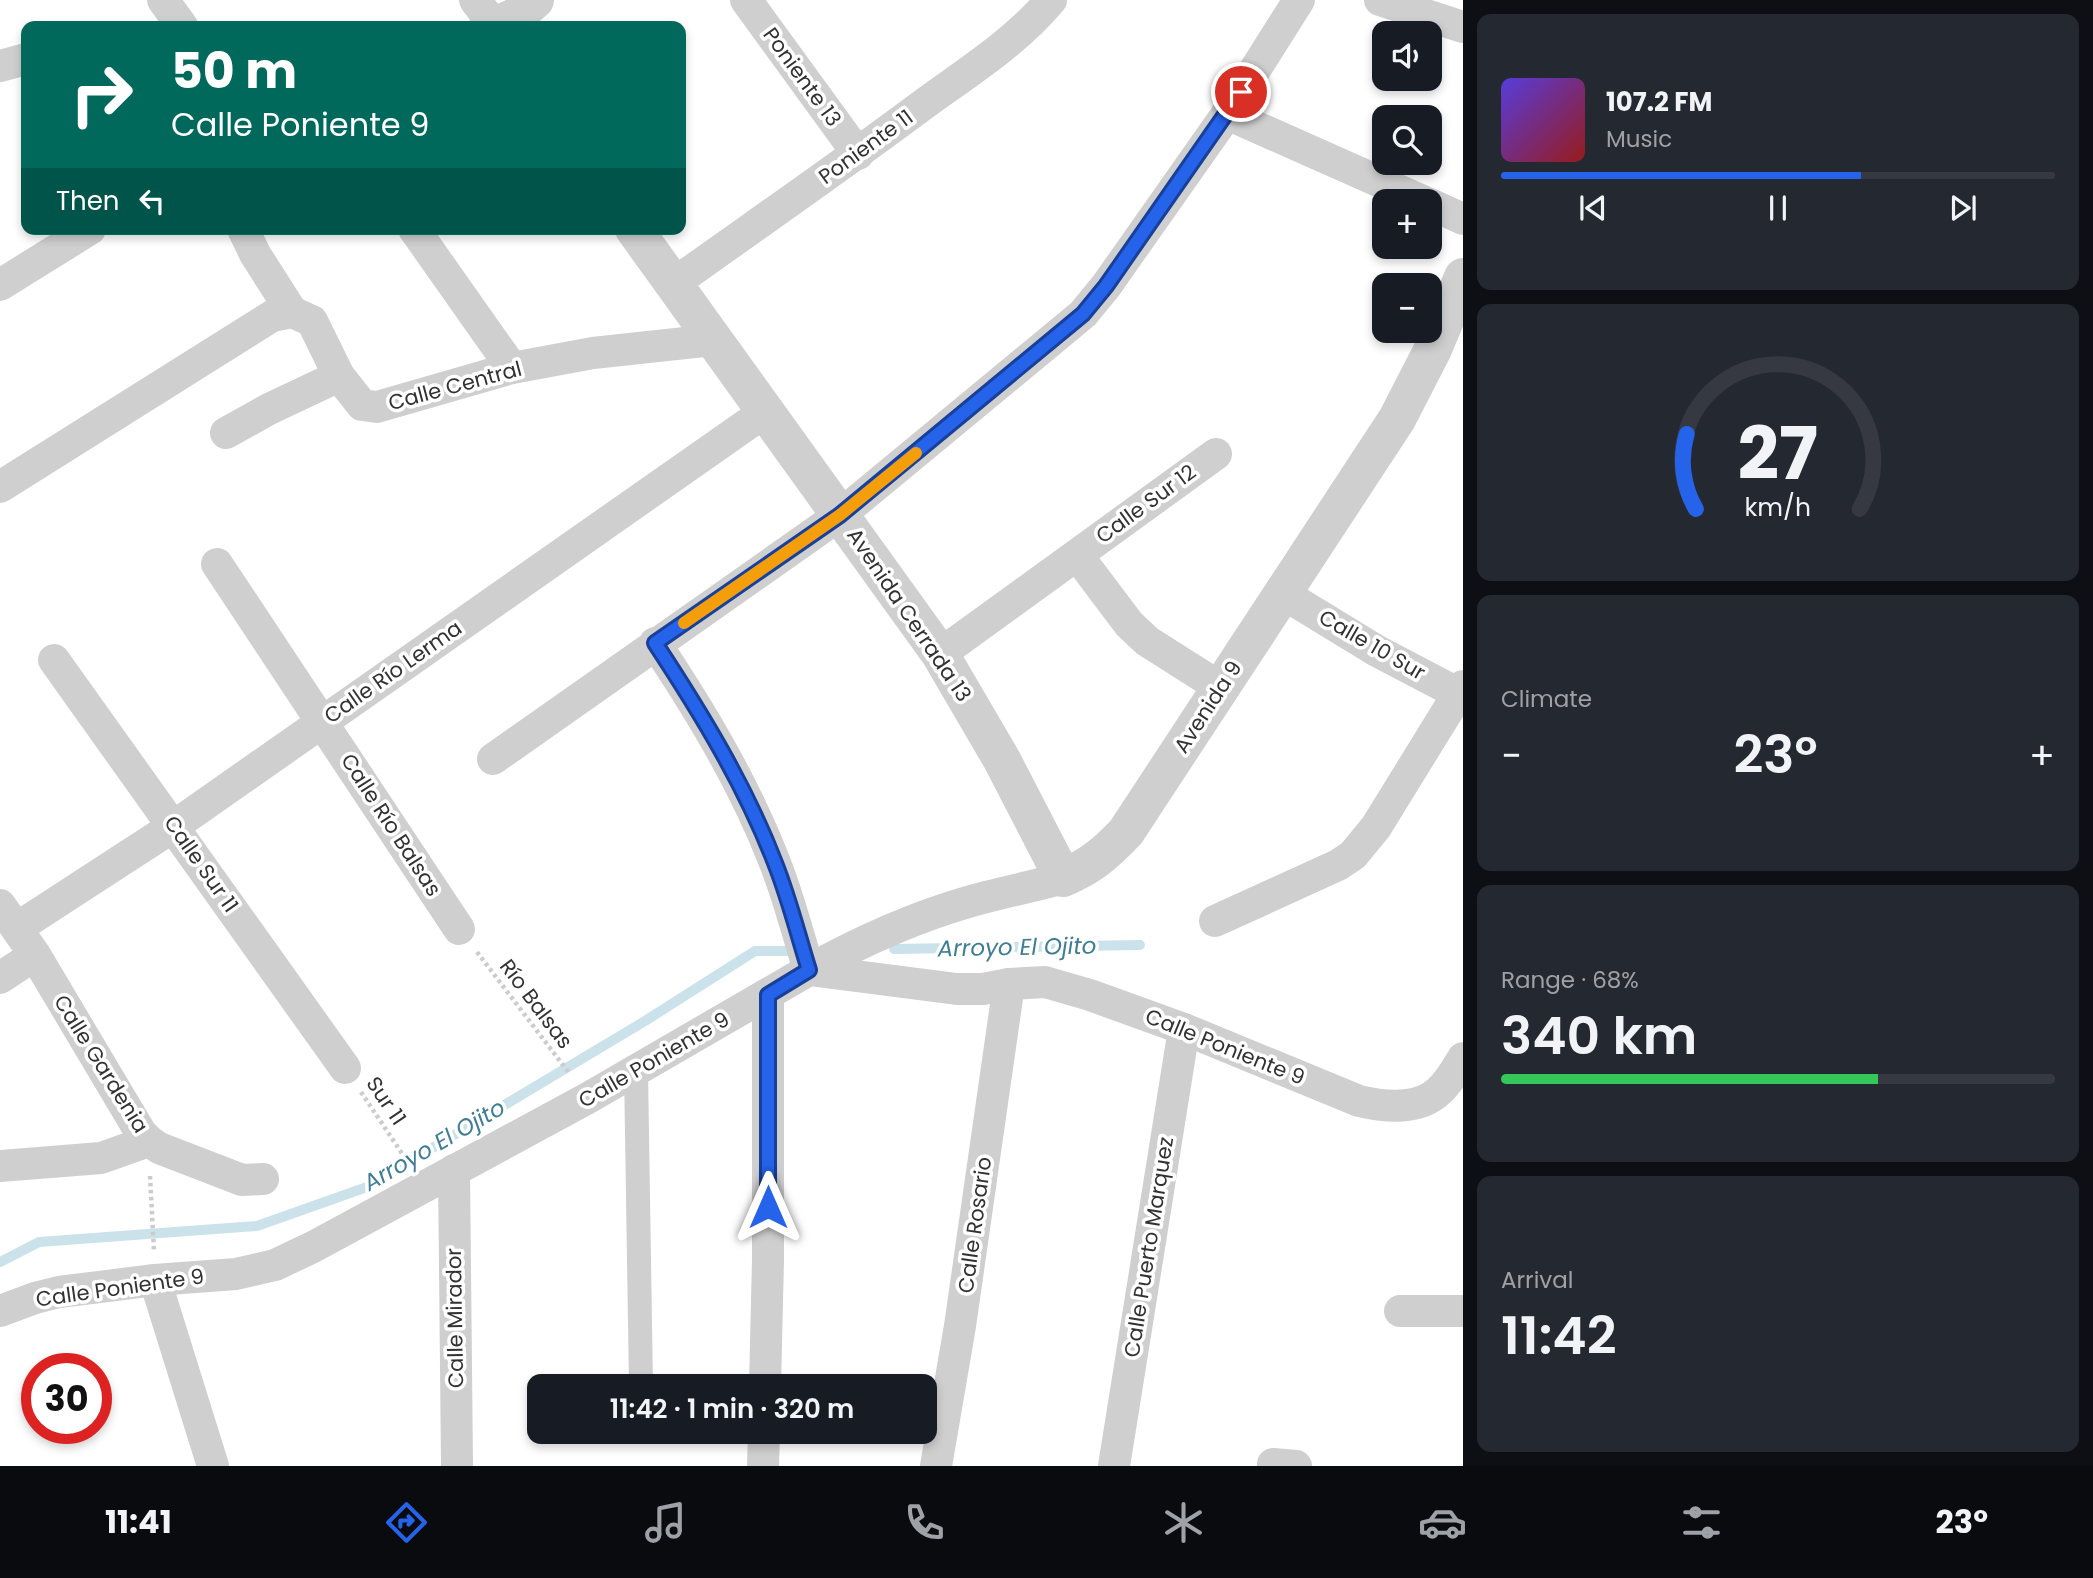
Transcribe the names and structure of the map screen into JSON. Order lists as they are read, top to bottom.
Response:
{
  "streets": {
    "street": [
      "Poniente 13",
      "Poniente 11",
      "Calle Central",
      "Calle Sur 12",
      "Avenida Cerrada 13",
      "Calle 10 Sur",
      "Calle Río Lerma",
      "Avenida 9",
      "Calle Río Balsas",
      "Calle Sur 11",
      "Calle Poniente 9",
      "Calle Gardenia",
      "Calle Rosario",
      "Calle Puerto Marquez",
      "Calle Mirador"
    ],
    "path": ["Río Balsas", "Sur 11"]
  },
  "crossings": [
    ["Poniente 13", "Poniente 11"],
    ["Poniente 11", "Avenida Cerrada 13"],
    ["Calle Central", "Avenida Cerrada 13"],
    ["Calle Sur 12", "Avenida Cerrada 13"],
    ["Calle Sur 12", "Avenida 9"],
    ["Avenida Cerrada 13", "Calle Río Lerma"],
    ["Avenida Cerrada 13", "Avenida 9"],
    ["Calle 10 Sur", "Avenida 9"],
    ["Calle Río Lerma", "Calle Río Balsas"],
    ["Calle Río Lerma", "Calle Sur 11"],
    ["Calle Río Lerma", "Calle Gardenia"],
    ["Avenida 9", "Calle Poniente 9"],
    ["Calle Río Balsas", "Río Balsas"],
    ["Calle Sur 11", "Sur 11"],
    ["Río Balsas", "Calle Poniente 9"],
    ["Calle Poniente 9", "Calle Gardenia"],
    ["Calle Poniente 9", "Sur 11"],
    ["Calle Poniente 9", "Calle Rosario"],
    ["Calle Poniente 9", "Calle Puerto Marquez"],
    ["Calle Poniente 9", "Calle Mirador"]
  ],
  "water": ["Arroyo El Ojito"],
  "page": {
    "map_buttons": ["+", "−"],
    "turn": ["50 m", "Calle Poniente 9"],
    "song": ["107.2 FM", "Music"],
    "then": "Then",
    "tile": [
      "Climate",
      ["Range · 68%", "340 km"],
      ["Arrival", "11:42"]
    ],
    "heat": ["−", "23°", "+"],
    "limit": "30",
    "trip": "11:42 · 1 min · 320 m",
    "tabs": ["11:41", "23°"],
    "gauge": ["27", "km/h"]
  }
}
